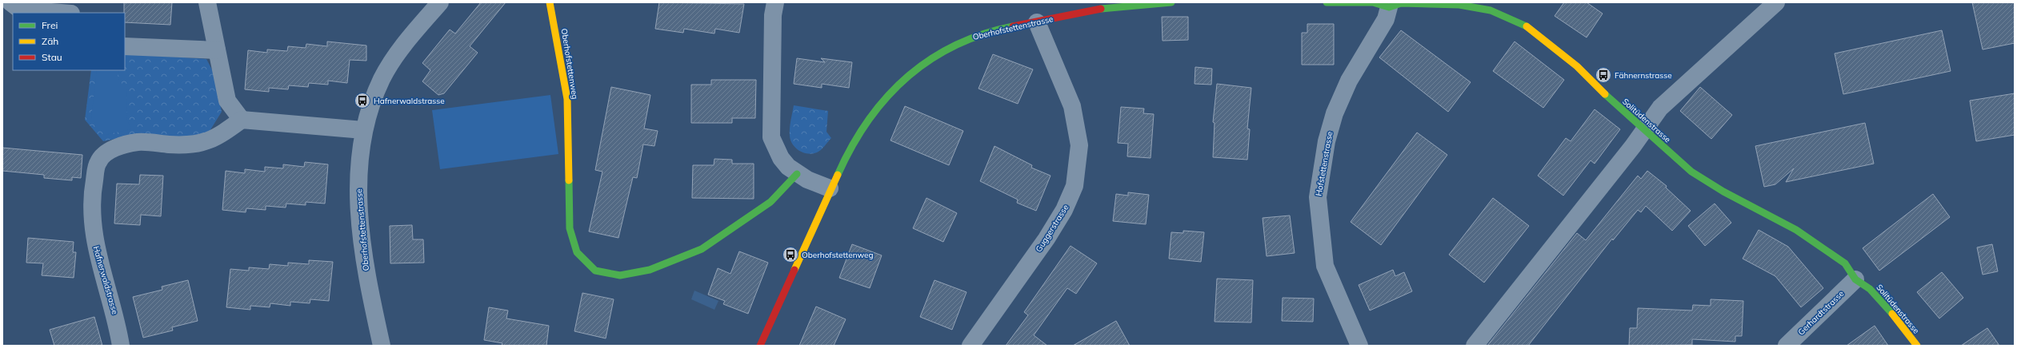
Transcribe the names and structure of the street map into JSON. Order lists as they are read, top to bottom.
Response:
{
  "streets": {
    "street": [
      "Oberhofstettenstrasse",
      "Oberhofstettenweg",
      "Solitüdenstrasse",
      "Hofstettenstrasse",
      "Guggerstrasse",
      "Hafnerwaldstrasse",
      "Gerhardtstrasse"
    ]
  },
  "crossings": [
    ["Oberhofstettenstrasse", "Guggerstrasse"],
    ["Solitüdenstrasse", "Hofstettenstrasse"],
    ["Solitüdenstrasse", "Gerhardtstrasse"]
  ],
  "places": {
    "bus stop": ["Fähnernstrasse", "Hafnerwaldstrasse", "Oberhofstettenweg"]
  },
  "legend": ["Frei", "Zäh", "Stau"]
}
